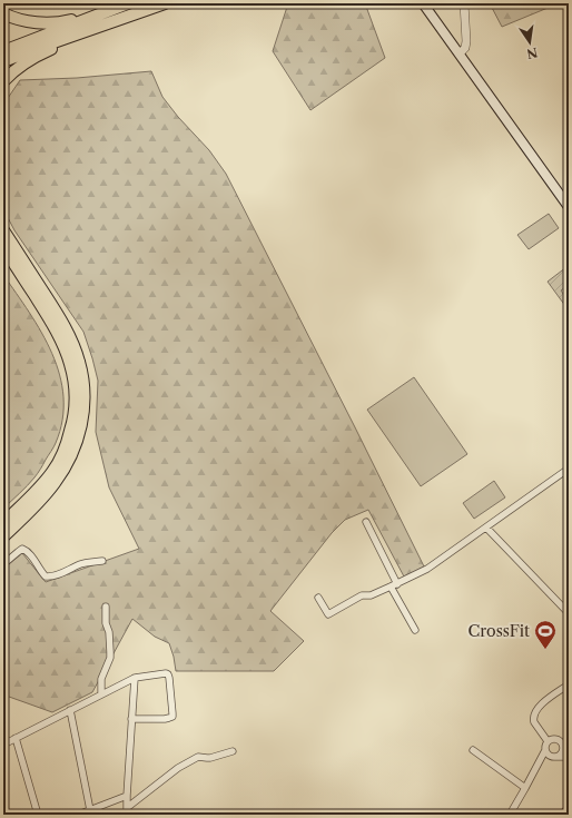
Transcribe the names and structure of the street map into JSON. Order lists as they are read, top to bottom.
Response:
{
  "places": {
    "sports": ["CrossFit"]
  },
  "north": "bottom"
}
